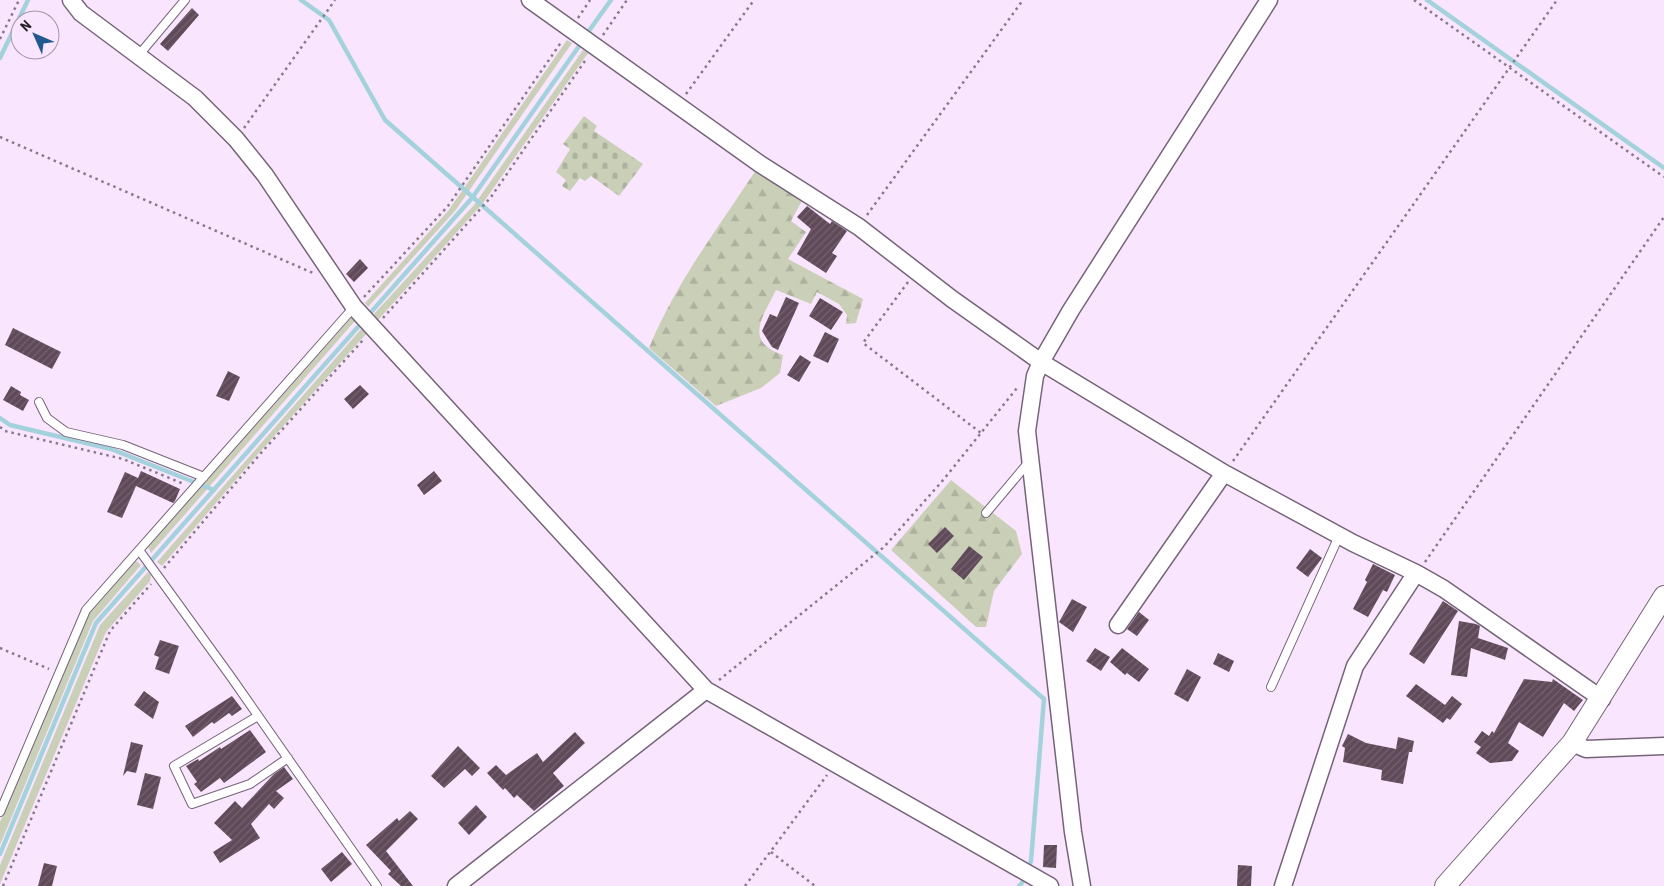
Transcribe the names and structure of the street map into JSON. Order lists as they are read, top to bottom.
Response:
{
  "north": "top left"
}
